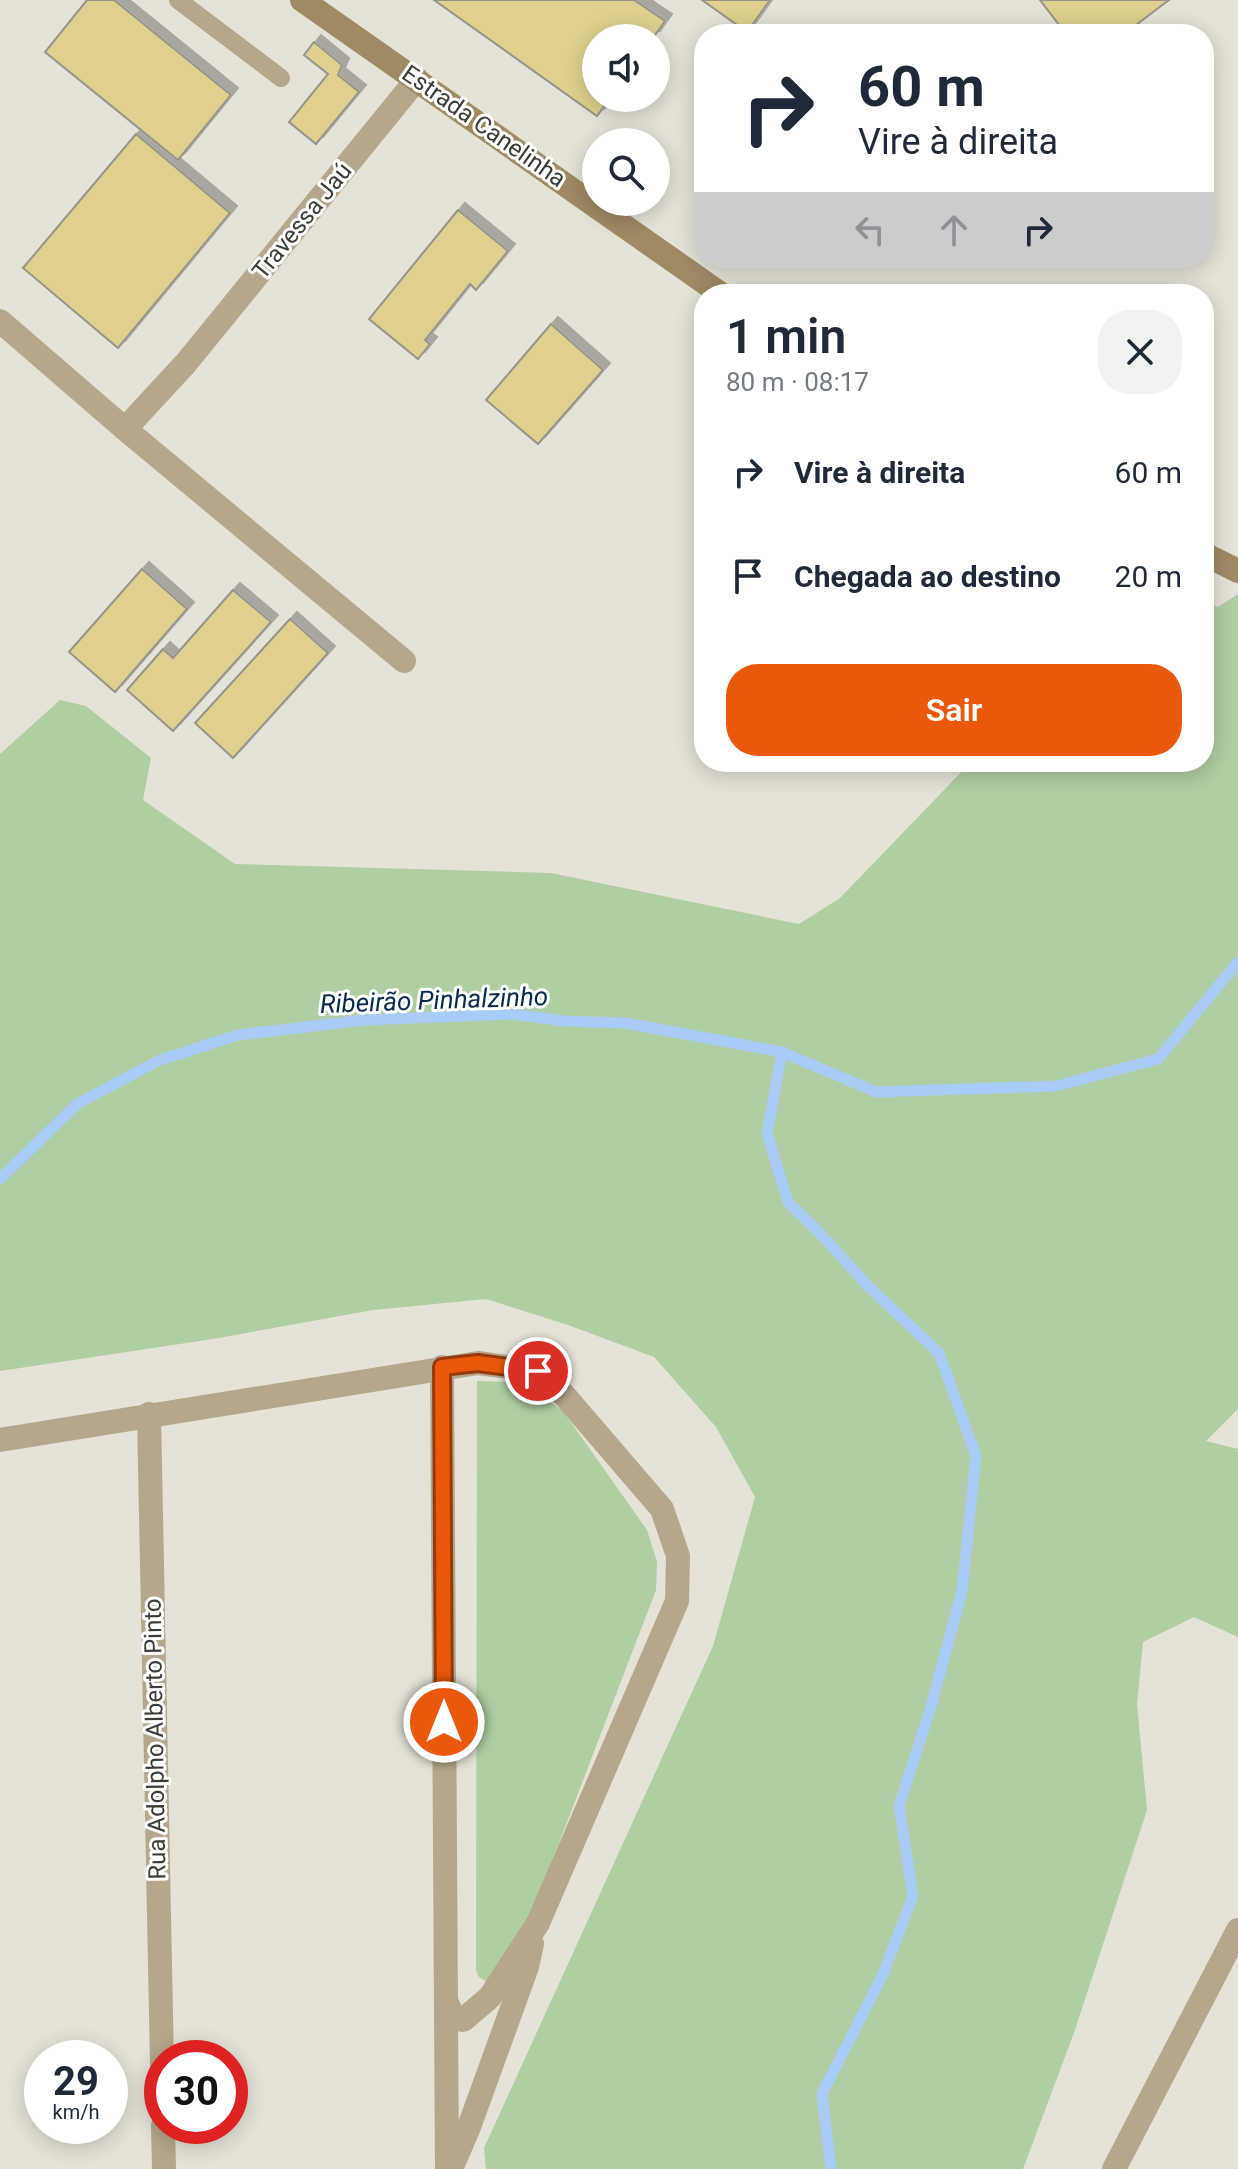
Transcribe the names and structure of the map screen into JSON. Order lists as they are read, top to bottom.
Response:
{
  "streets": {
    "street": ["Estrada Canelinha", "Travessa Jaú", "Rua Adolpho Alberto Pinto"]
  },
  "crossings": [
    ["Estrada Canelinha", "Travessa Jaú"]
  ],
  "water": ["Ribeirão Pinhalzinho"],
  "page": {
    "turn": ["60 m", "Vire à direita"],
    "heading": ["1 min", "80 m · 08:17"],
    "list": [
      {
        "name": "Vire à direita",
        "value": "60 m"
      },
      {
        "name": "Chegada ao destino",
        "value": "20 m"
      }
    ],
    "buttons": "Sair",
    "speed": "29 km/h",
    "limit": "30"
  }
}
